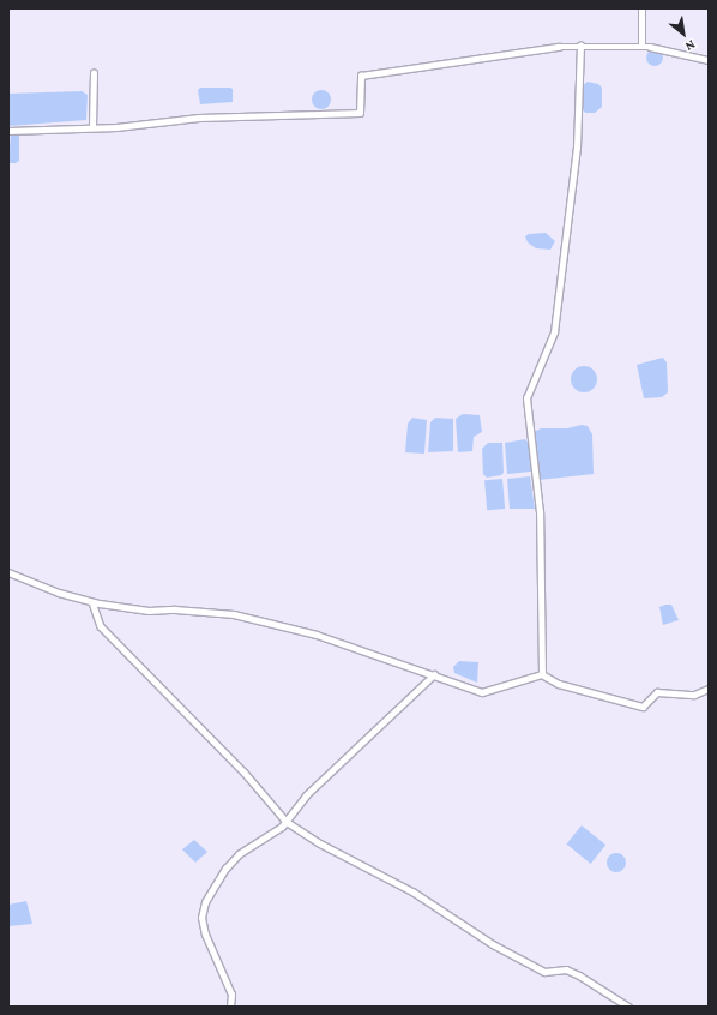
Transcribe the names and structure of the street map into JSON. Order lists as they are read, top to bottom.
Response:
{
  "north": "bottom right"
}
